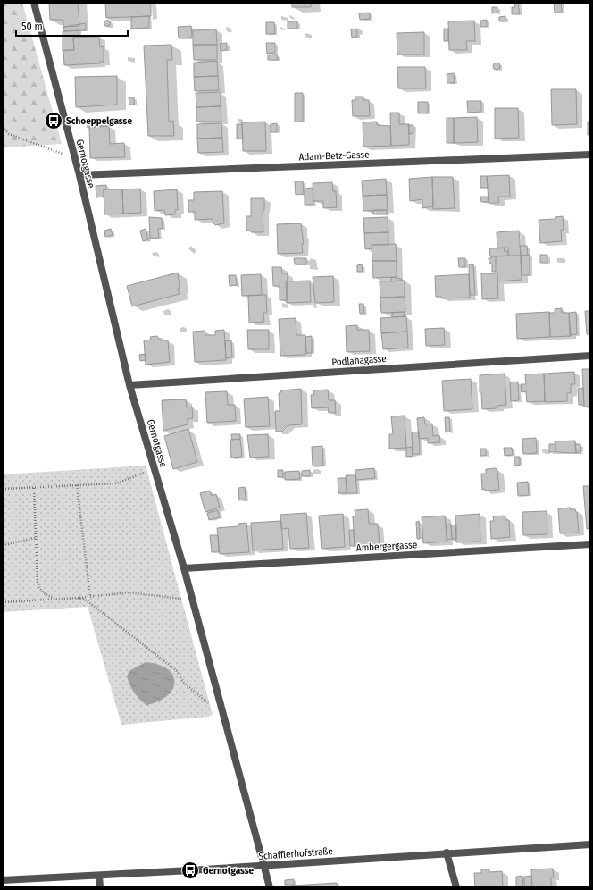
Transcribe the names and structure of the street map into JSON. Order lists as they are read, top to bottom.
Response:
{
  "streets": {
    "street": [
      "Adam-Betz-Gasse",
      "Gernotgasse",
      "Podlahagasse",
      "Ambergergasse",
      "Schafflerhofstraße"
    ]
  },
  "crossings": [
    ["Adam-Betz-Gasse", "Gernotgasse"],
    ["Gernotgasse", "Podlahagasse"],
    ["Gernotgasse", "Ambergergasse"],
    ["Gernotgasse", "Schafflerhofstraße"]
  ],
  "places": {
    "bus stop": ["Schoeppelgasse", "Gernotgasse"]
  },
  "scale_bar": "50 m"
}
